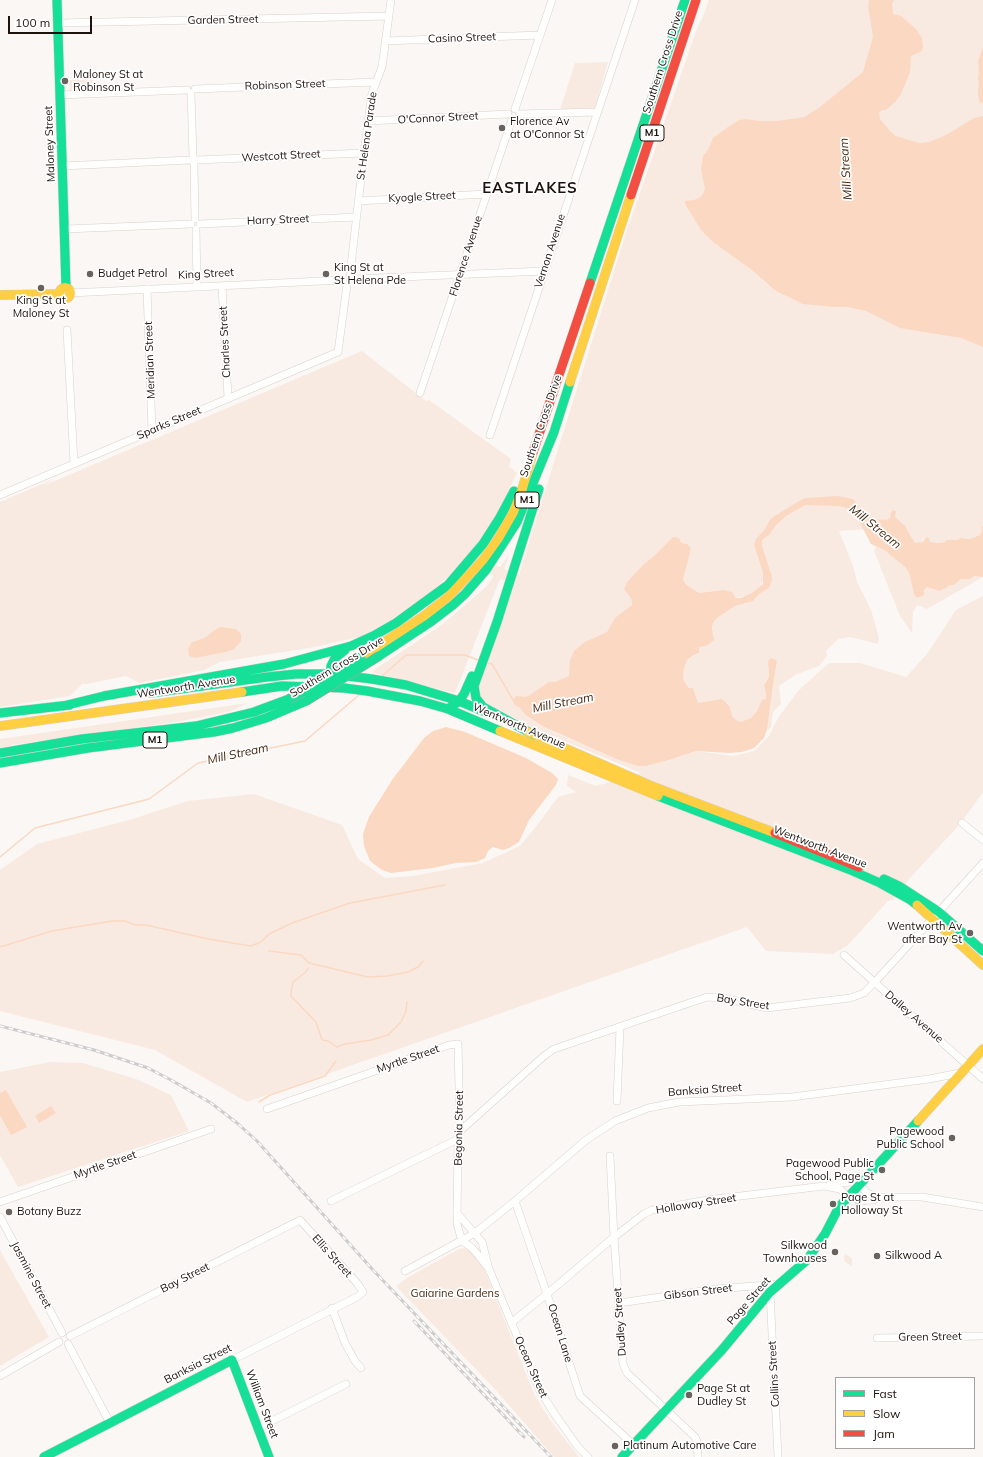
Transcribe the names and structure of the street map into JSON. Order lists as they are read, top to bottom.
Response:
{
  "streets": {
    "main road": [
      "Southern Cross Drive",
      "M1",
      "Maloney Street",
      "King Street",
      "Wentworth Avenue",
      "Banksia Street",
      "Page Street",
      "William Street"
    ],
    "street": [
      "Garden Street",
      "Casino Street",
      "Robinson Street",
      "O'Connor Street",
      "St Helena Parade",
      "Westcott Street",
      "Kyogle Street",
      "Harry Street",
      "Vernon Avenue",
      "Florence Avenue",
      "Charles Street",
      "Meridian Street",
      "Sparks Street",
      "Bay Street",
      "Dalley Avenue",
      "Myrtle Street",
      "Begonia Street",
      "Holloway Street",
      "Ellis Street",
      "Jasmine Street",
      "Gibson Street",
      "Dudley Street",
      "Ocean Lane",
      "Green Street",
      "Ocean Street",
      "Collins Street"
    ]
  },
  "crossings": [
    ["Garden Street", "St Helena Parade"],
    ["Garden Street", "Maloney Street"],
    ["Casino Street", "St Helena Parade"],
    ["Robinson Street", "St Helena Parade"],
    ["Robinson Street", "Maloney Street"],
    ["O'Connor Street", "St Helena Parade"],
    ["O'Connor Street", "Florence Avenue"],
    ["St Helena Parade", "Westcott Street"],
    ["St Helena Parade", "Kyogle Street"],
    ["St Helena Parade", "Harry Street"],
    ["Maloney Street", "Westcott Street"],
    ["Maloney Street", "Harry Street"],
    ["Maloney Street", "King Street"],
    ["Kyogle Street", "Florence Avenue"],
    ["King Street", "Charles Street"],
    ["King Street", "Meridian Street"],
    ["King Street", "Sparks Street"],
    ["Charles Street", "Sparks Street"],
    ["Meridian Street", "Sparks Street"],
    ["Wentworth Avenue", "Bay Street"],
    ["Bay Street", "Dalley Avenue"],
    ["Bay Street", "Begonia Street"],
    ["Bay Street", "Ellis Street"],
    ["Bay Street", "Jasmine Street"],
    ["Dalley Avenue", "Page Street"],
    ["Myrtle Street", "Begonia Street"],
    ["Banksia Street", "Begonia Street"],
    ["Banksia Street", "Ellis Street"],
    ["Banksia Street", "Page Street"],
    ["Banksia Street", "Ocean Lane"],
    ["Banksia Street", "Ocean Street"],
    ["Banksia Street", "William Street"],
    ["Begonia Street", "Ocean Street"],
    ["Holloway Street", "Page Street"],
    ["Holloway Street", "Dudley Street"],
    ["Holloway Street", "Ocean Lane"],
    ["Holloway Street", "Ocean Street"],
    ["Gibson Street", "Page Street"],
    ["Gibson Street", "Dudley Street"],
    ["Page Street", "Dudley Street"],
    ["Page Street", "Ocean Lane"],
    ["Page Street", "Collins Street"]
  ],
  "districts": ["EASTLAKES"],
  "water": ["Mill Stream"],
  "parks": ["Gaiarine Gardens"],
  "places": [
    "Maloney St at Robinson St",
    "Florence Av at O'Connor St",
    "Budget Petrol",
    "King St at St Helena Pde",
    "King St at Maloney St",
    "Wentworth Av after Bay St",
    "Pagewood Public School",
    "Pagewood Public School, Page St",
    "Page St at Holloway St",
    "Botany Buzz",
    "Silkwood Townhouses",
    "Silkwood A",
    "Page St at Dudley St",
    "Platinum Automotive Care"
  ],
  "legend": ["Fast", "Slow", "Jam"],
  "scale_bar": "100 m"
}
